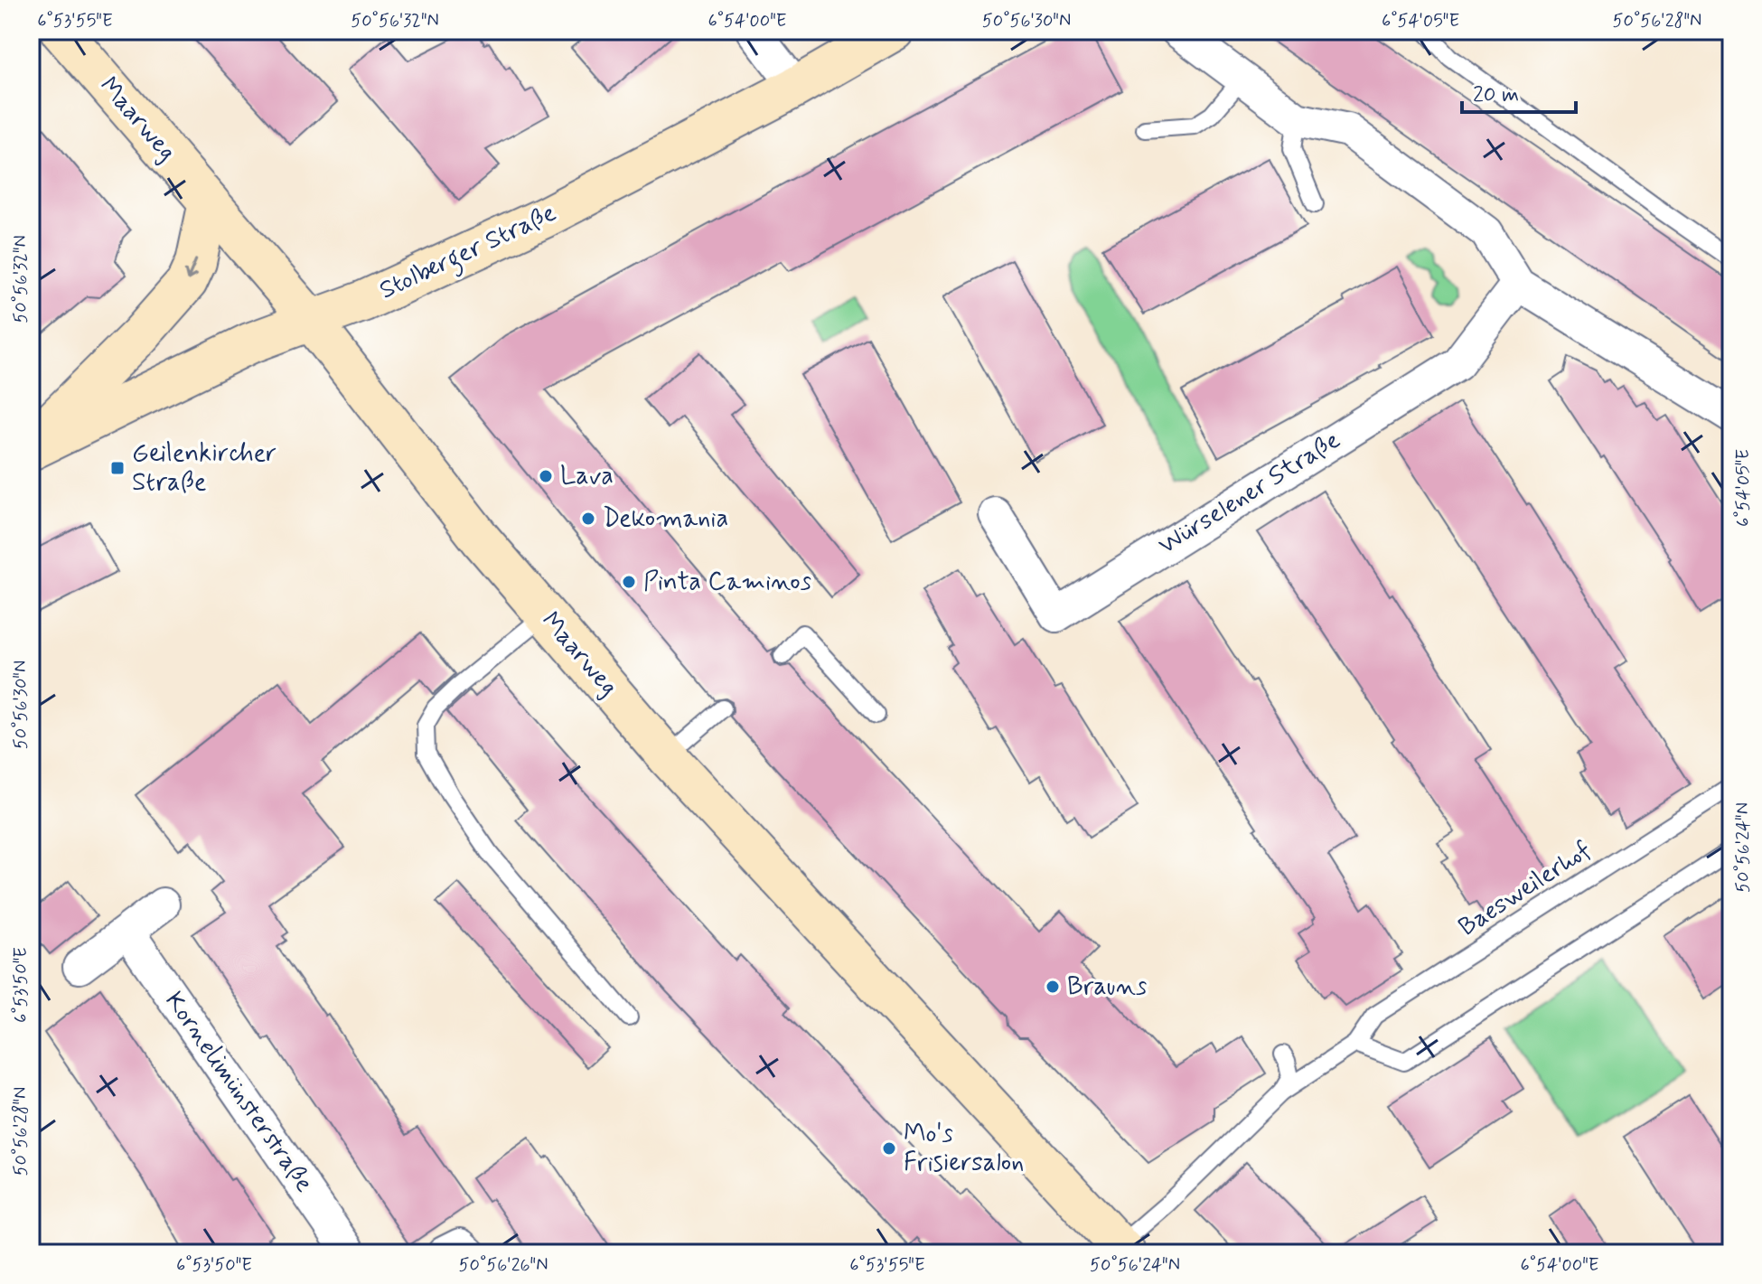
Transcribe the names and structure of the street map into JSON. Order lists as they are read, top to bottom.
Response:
{
  "streets": {
    "main road": ["Maarweg", "Stolberger Straße"],
    "street": ["Würselener Straße", "Kornelimünsterstraße"],
    "lane": ["Baesweilerhof"]
  },
  "crossings": [
    ["Maarweg", "Stolberger Straße"],
    ["Maarweg", "Baesweilerhof"]
  ],
  "places": {
    "transit": ["Geilenkircher Straße"],
    "other": [
      "Lava",
      "Dekomania",
      "Pinta Caminos",
      "Brauns",
      "Mo's Frisiersalon"
    ]
  },
  "scale_bar": "20 m",
  "coordinates": [
    "6°53'55\"E",
    "50°56'32\"N",
    "6°54'00\"E",
    "50°56'30\"N",
    "6°54'05\"E",
    "50°56'28\"N",
    "50°56'24\"N",
    "6°53'50\"E",
    "50°56'26\"N"
  ]
}
